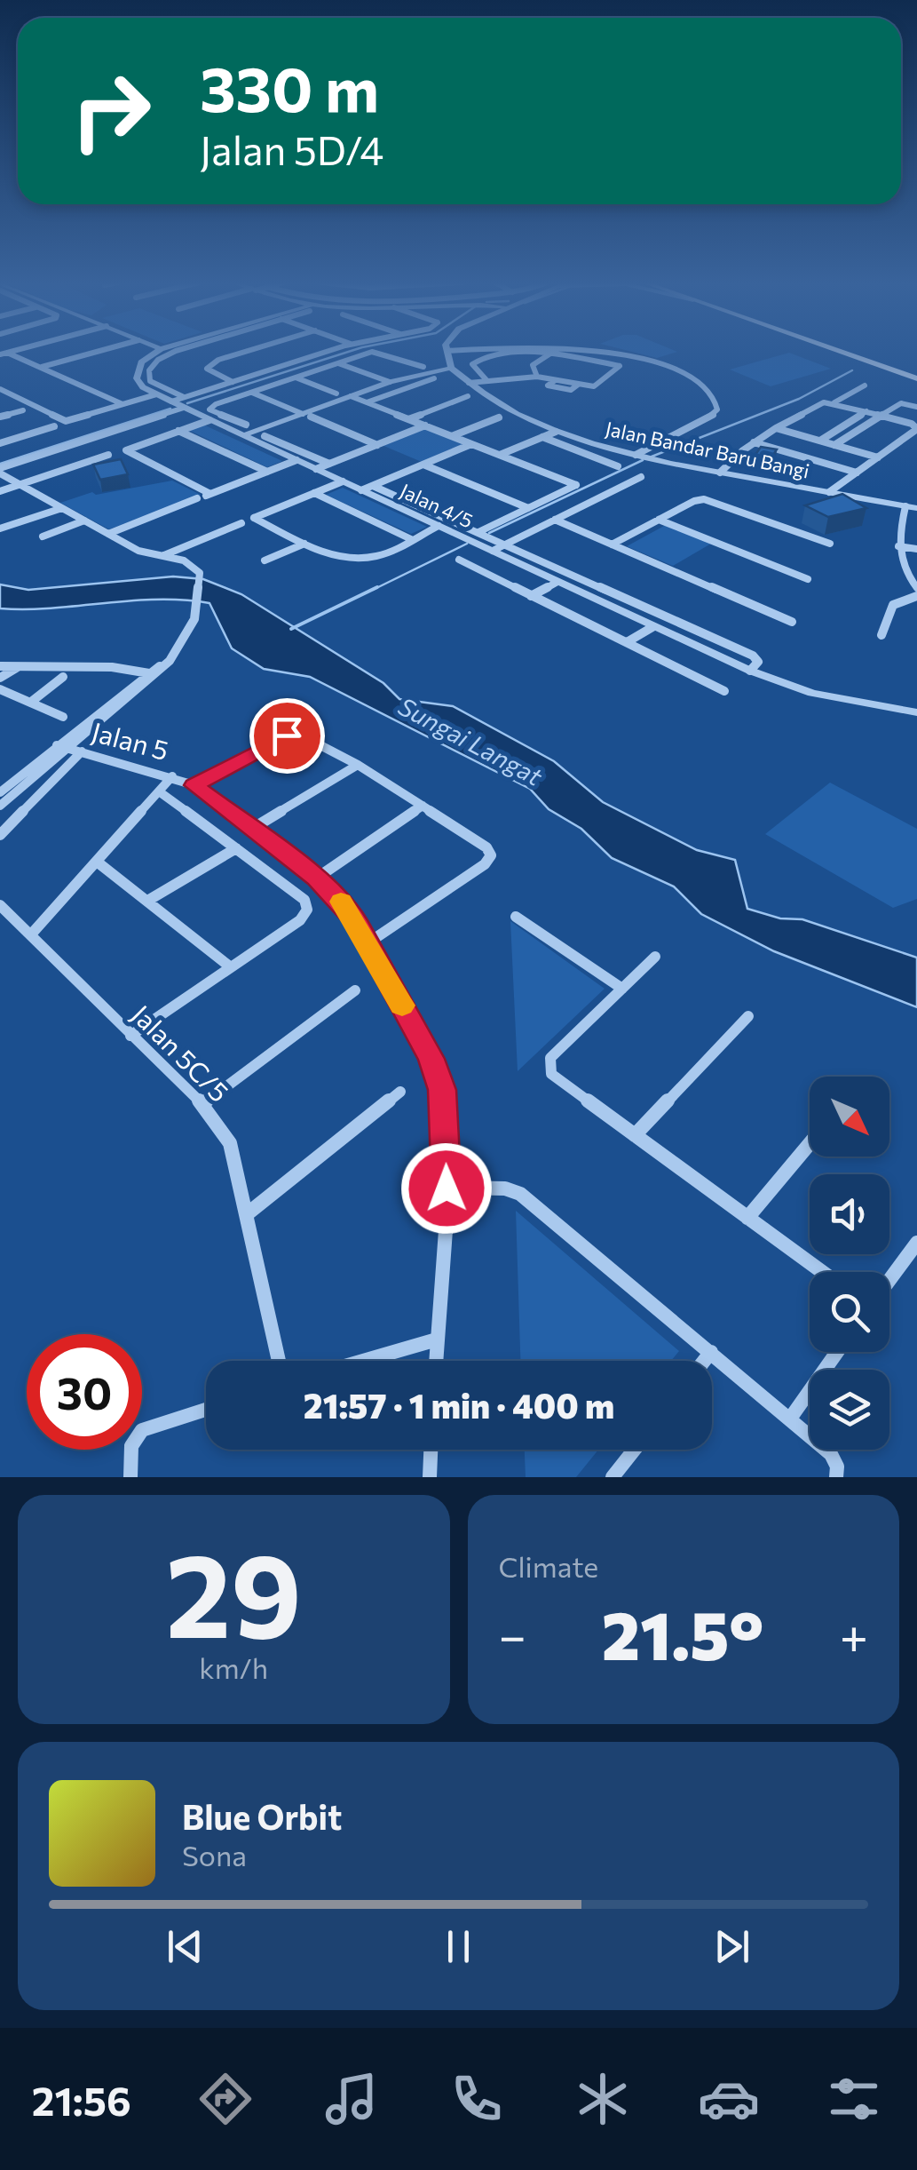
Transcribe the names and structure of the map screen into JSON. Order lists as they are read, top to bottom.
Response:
{
  "streets": {
    "street": [
      "Jalan Bandar Baru Bangi",
      "Jalan 4/5",
      "Jalan 5",
      "Jalan 5C/5"
    ]
  },
  "water": ["Sungai Langat"],
  "north": "bottom right",
  "page": {
    "turn": ["330 m", "Jalan 5D/4"],
    "limit": "30",
    "trip": "21:57 · 1 min · 400 m",
    "tile": [
      ["29", "km/h"],
      "Climate"
    ],
    "heat": ["−", "21.5°", "+"],
    "song": ["Blue Orbit", "Sona"],
    "tabs": "21:56"
  }
}
